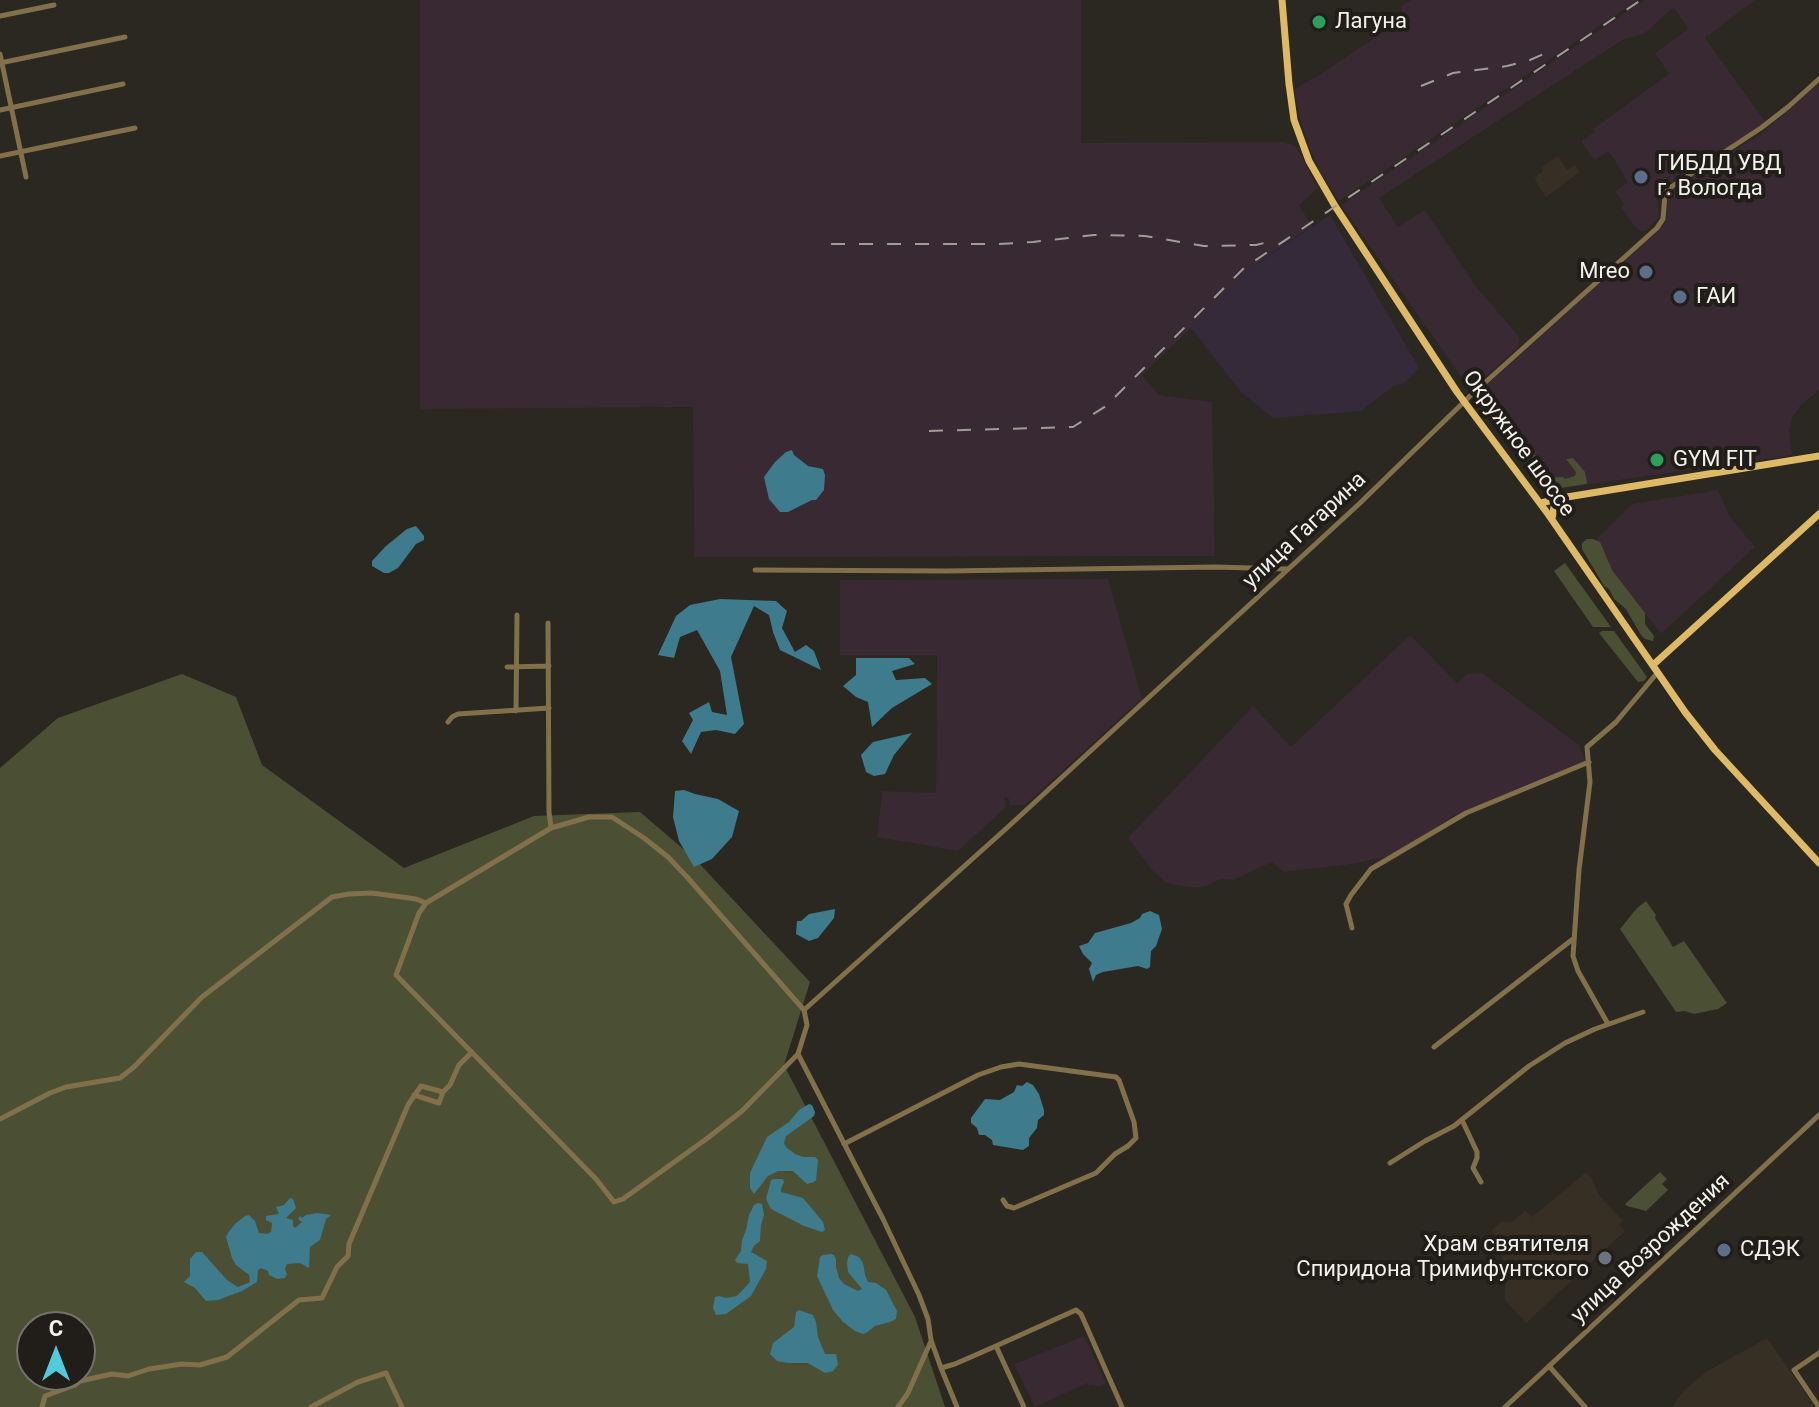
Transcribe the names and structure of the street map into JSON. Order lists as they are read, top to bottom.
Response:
{
  "streets": {
    "main road": ["Окружное шоссе"],
    "street": ["улица Гагарина", "улица Возрождения"]
  },
  "crossings": [
    ["Окружное шоссе", "улица Гагарина"]
  ],
  "places": [
    "Лагуна",
    "ГИБДД УВД г. Вологда",
    "Mreo",
    "ГАИ",
    "GYM FIT",
    "СДЭК",
    "Храм святителя Спиридона Тримифунтского"
  ],
  "north": "top"
}
